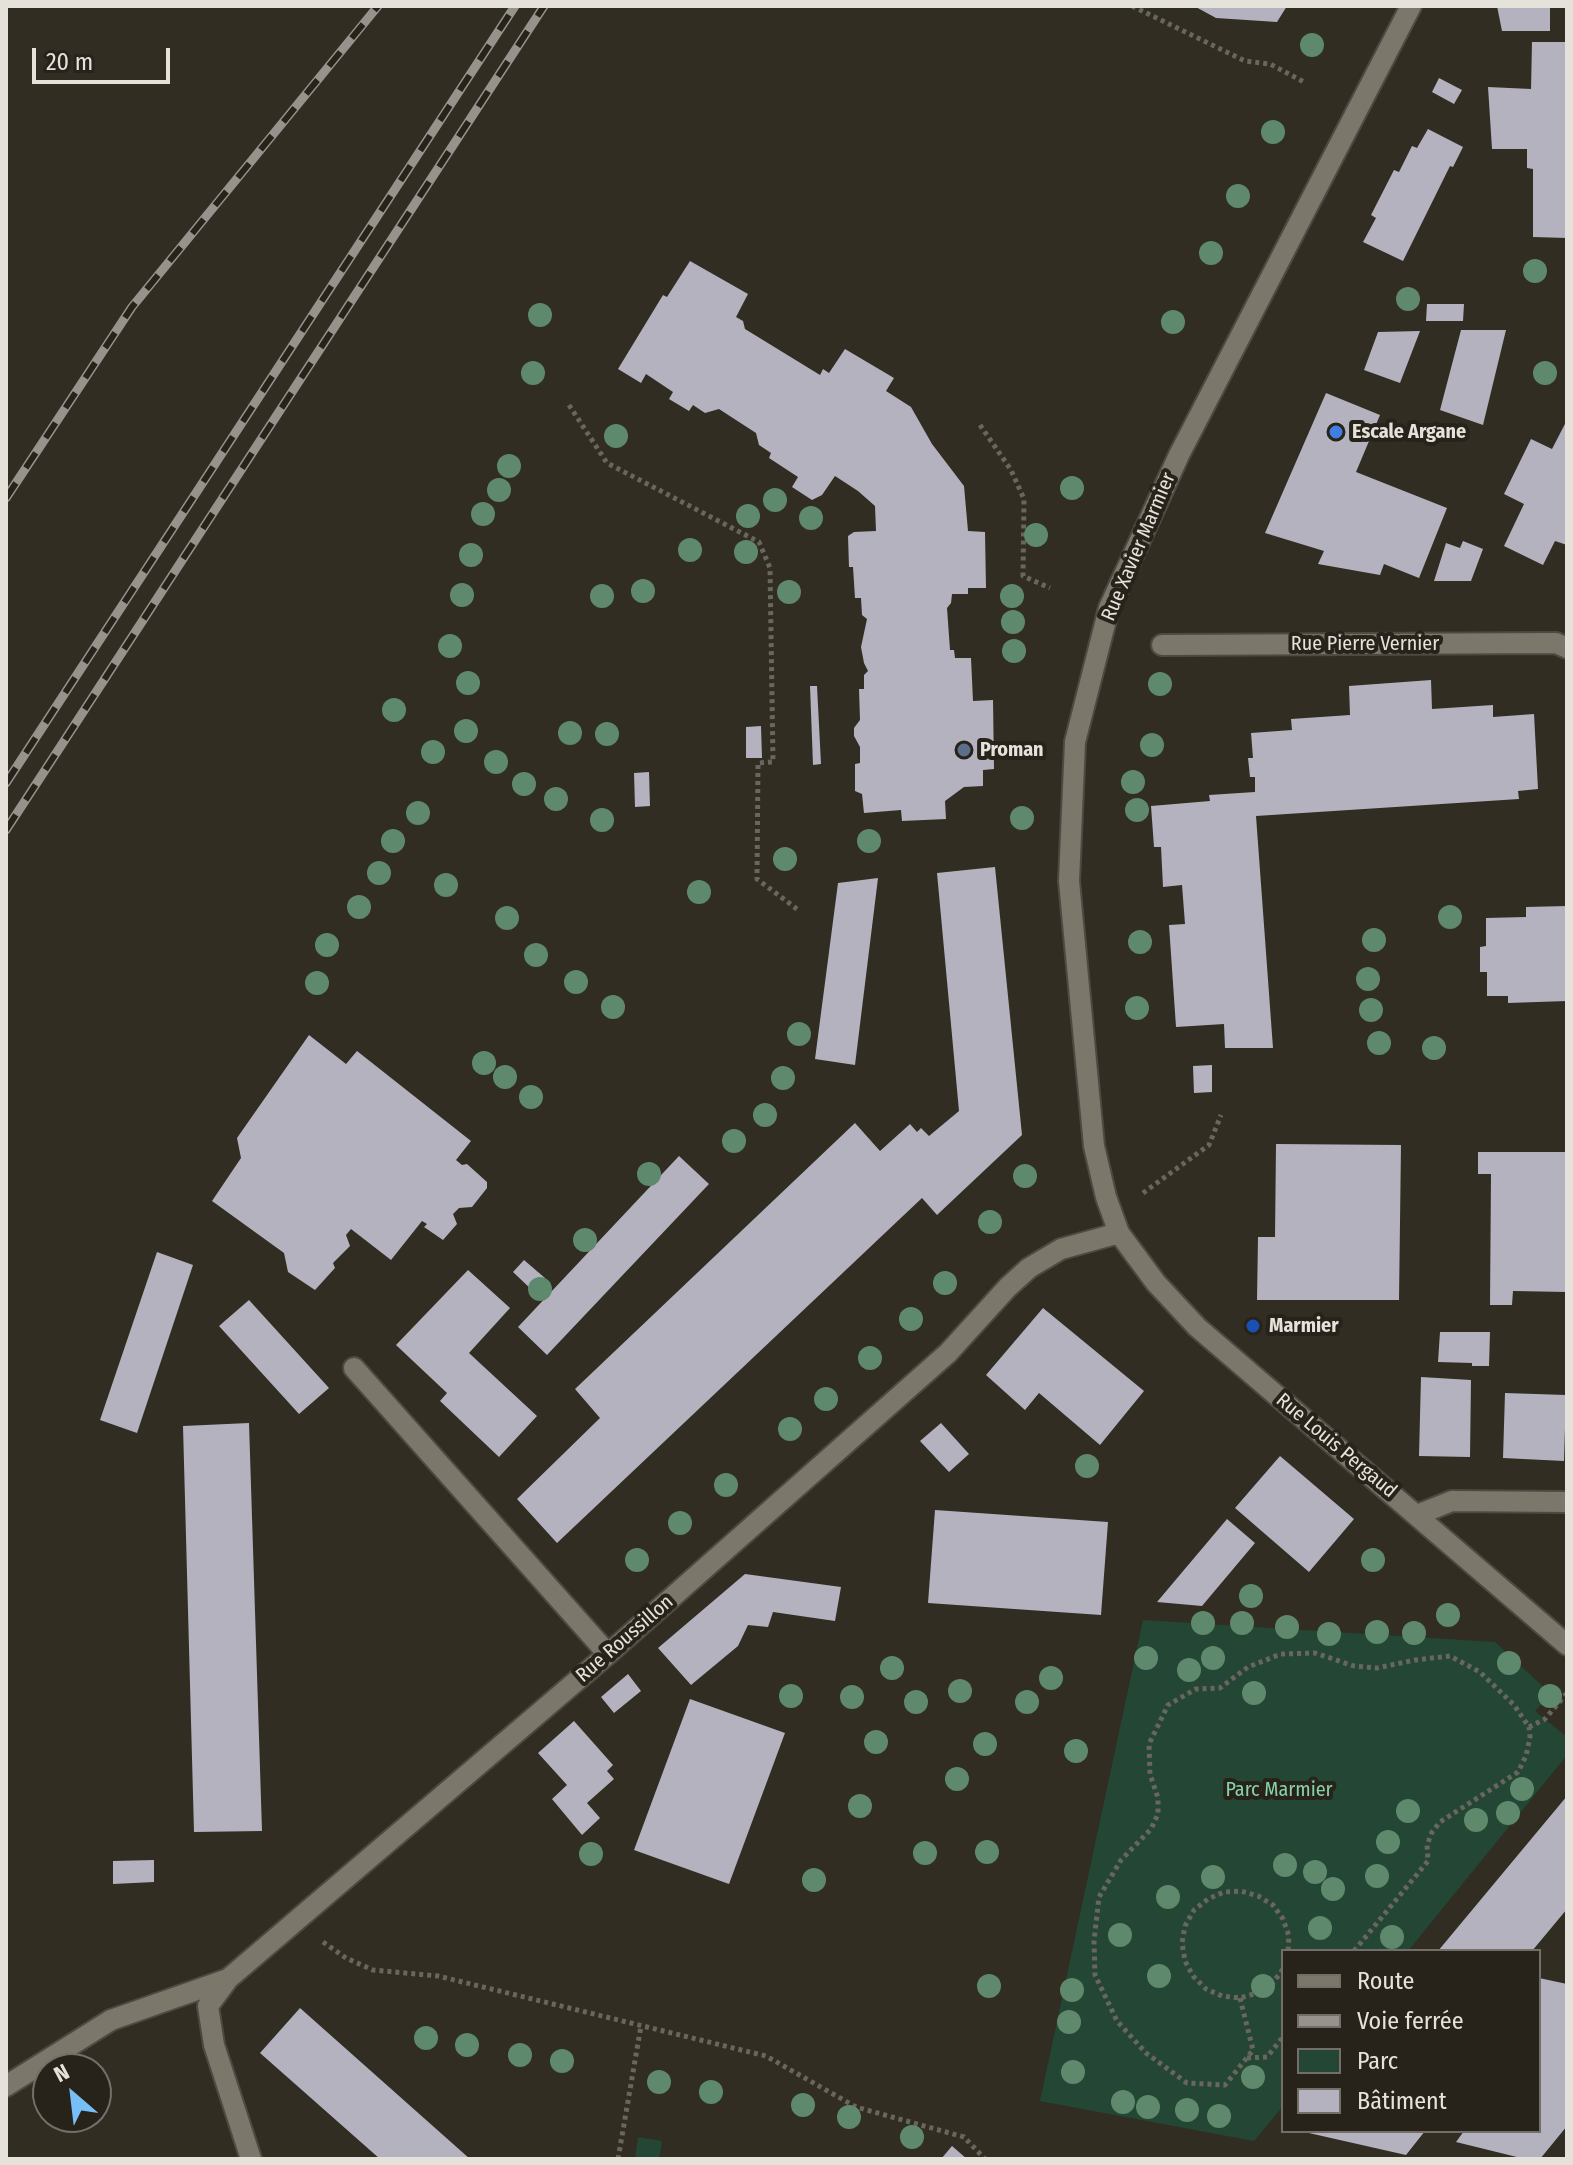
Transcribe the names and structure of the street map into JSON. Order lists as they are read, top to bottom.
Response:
{
  "streets": {
    "street": [
      "Rue Xavier Marmier",
      "Rue Pierre Vernier",
      "Rue Louis Pergaud",
      "Rue Roussillon"
    ]
  },
  "crossings": [
    ["Rue Xavier Marmier", "Rue Louis Pergaud"],
    ["Rue Xavier Marmier", "Rue Roussillon"],
    ["Rue Louis Pergaud", "Rue Roussillon"]
  ],
  "parks": ["Parc Marmier"],
  "places": ["Escale Argane", "Proman", "Marmier"],
  "legend": [
    "Route",
    "Voie ferrée",
    "Parc",
    "Bâtiment"
  ],
  "scale_bar": "20 m",
  "north": "top left"
}
